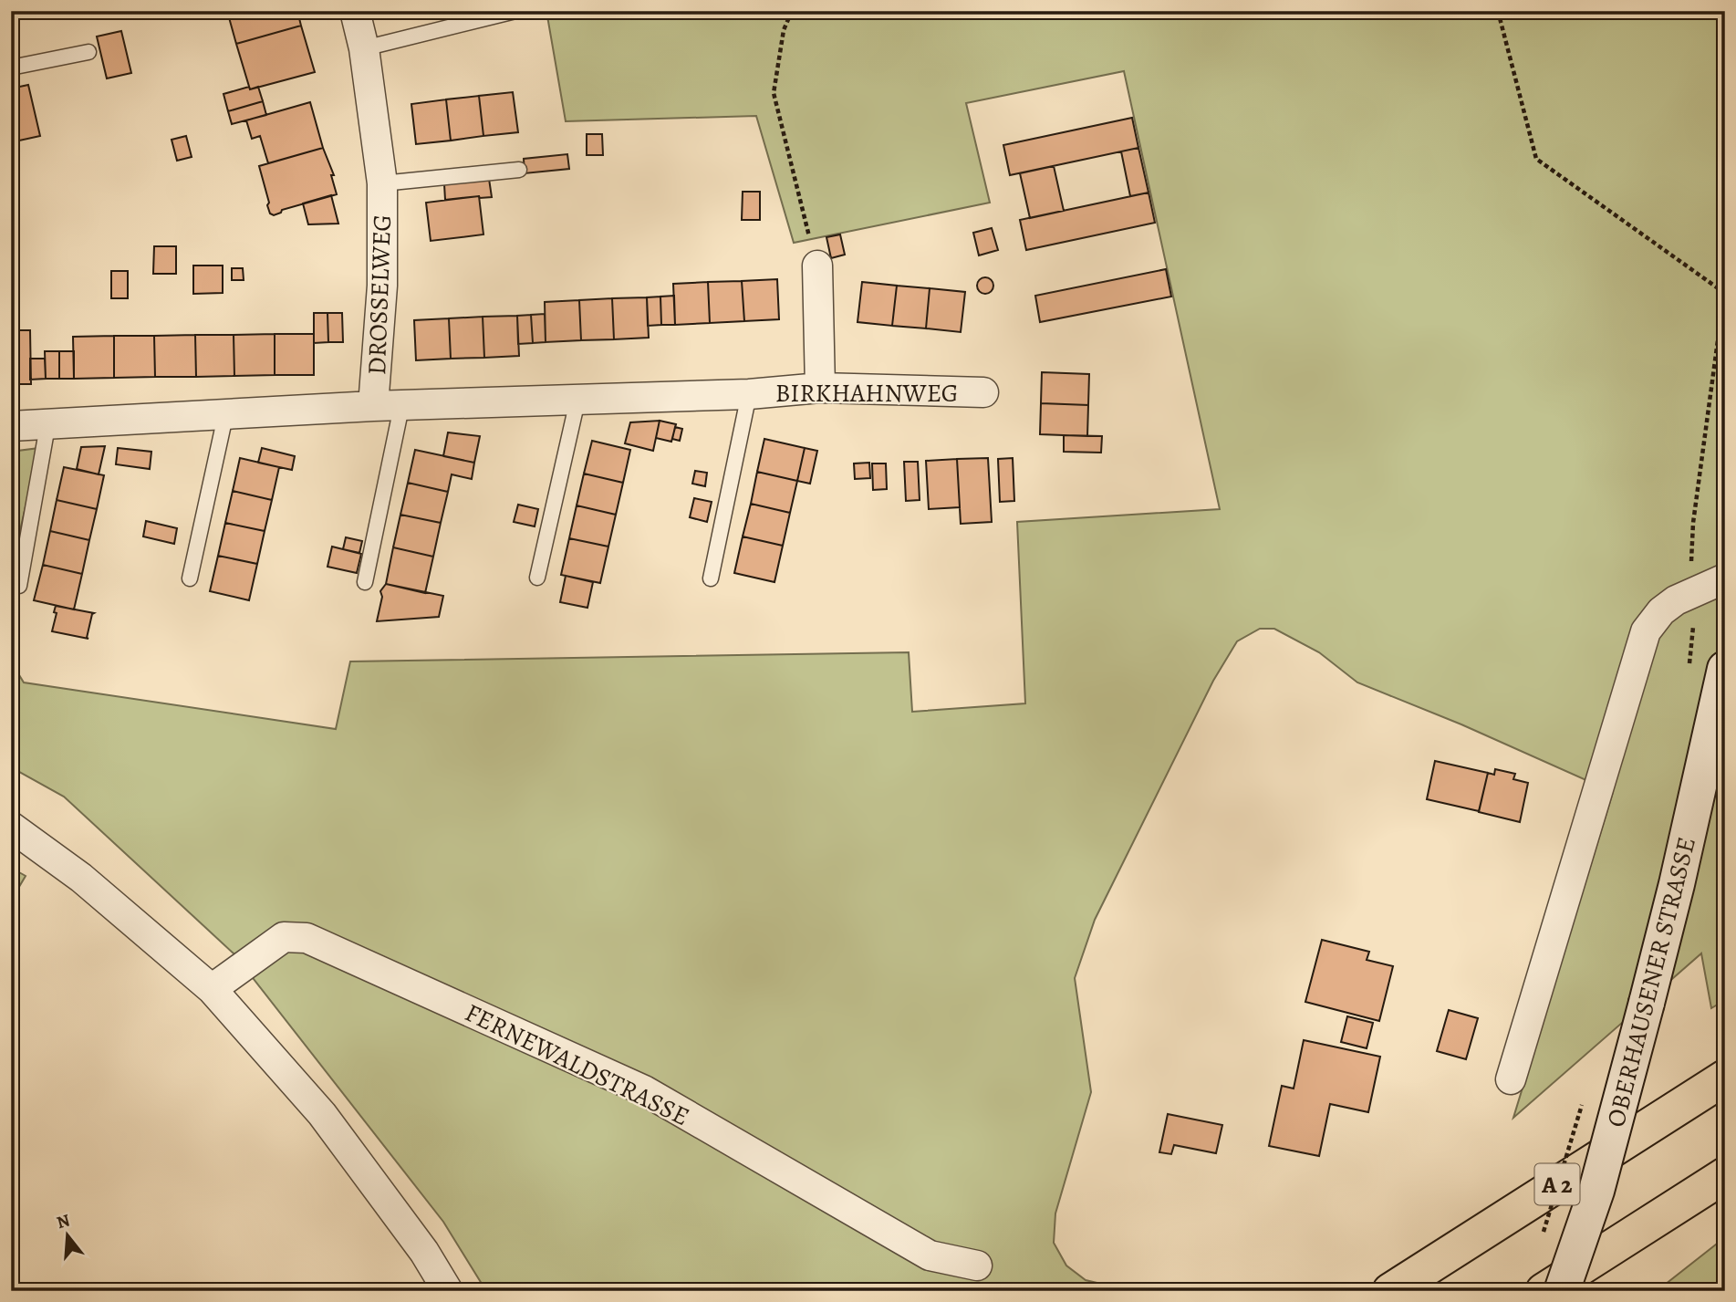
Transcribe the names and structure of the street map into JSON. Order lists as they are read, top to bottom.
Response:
{
  "streets": {
    "highway": ["A 2"],
    "main road": ["OBERHAUSENER STRASSE"],
    "street": ["DROSSELWEG", "BIRKHAHNWEG", "FERNEWALDSTRASSE"]
  },
  "crossings": [
    ["DROSSELWEG", "BIRKHAHNWEG"]
  ],
  "north": "top"
}
